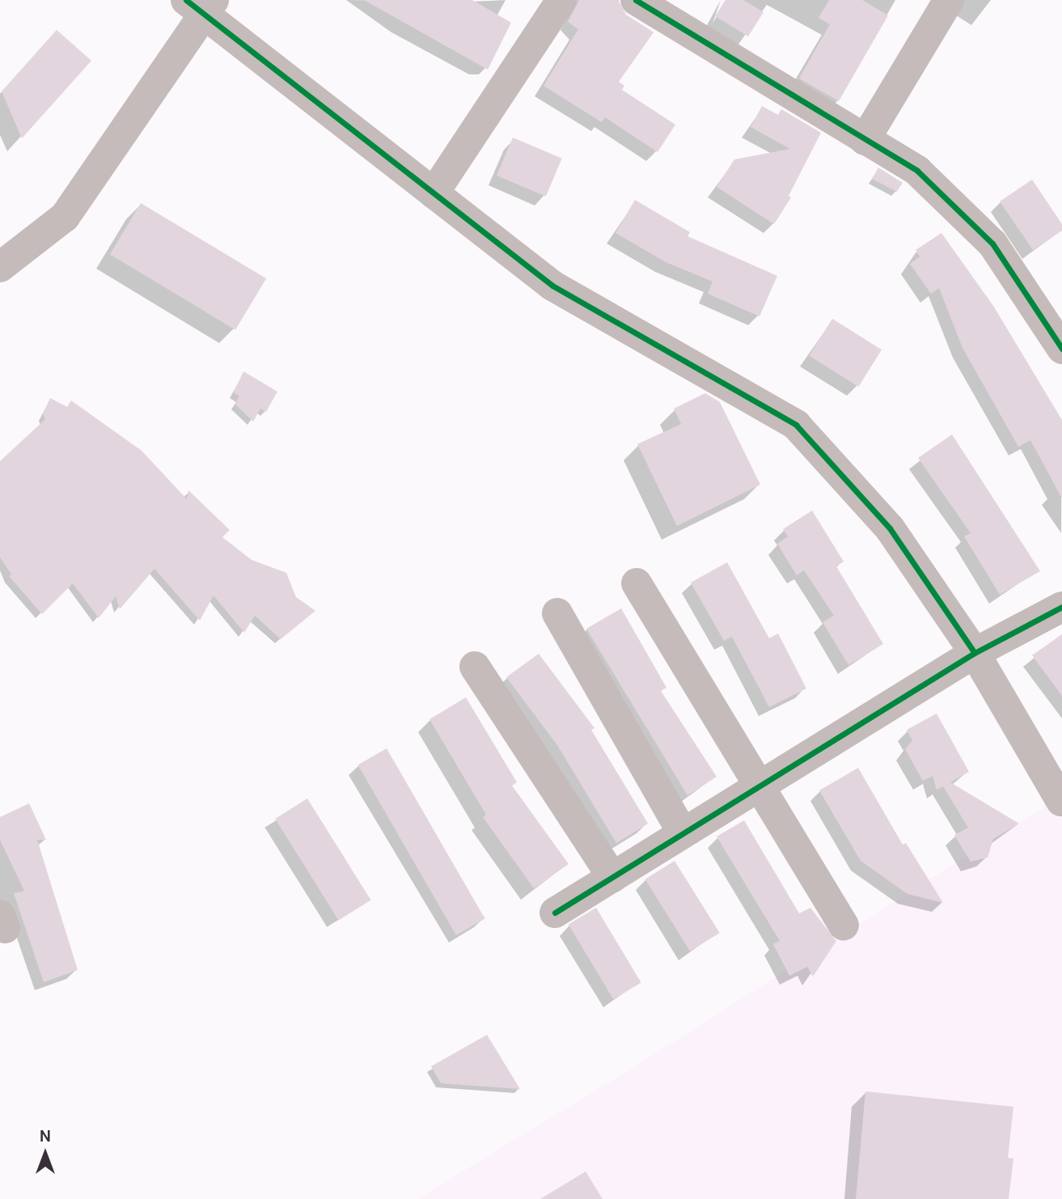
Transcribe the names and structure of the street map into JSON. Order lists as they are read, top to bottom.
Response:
{
  "north": "top"
}
